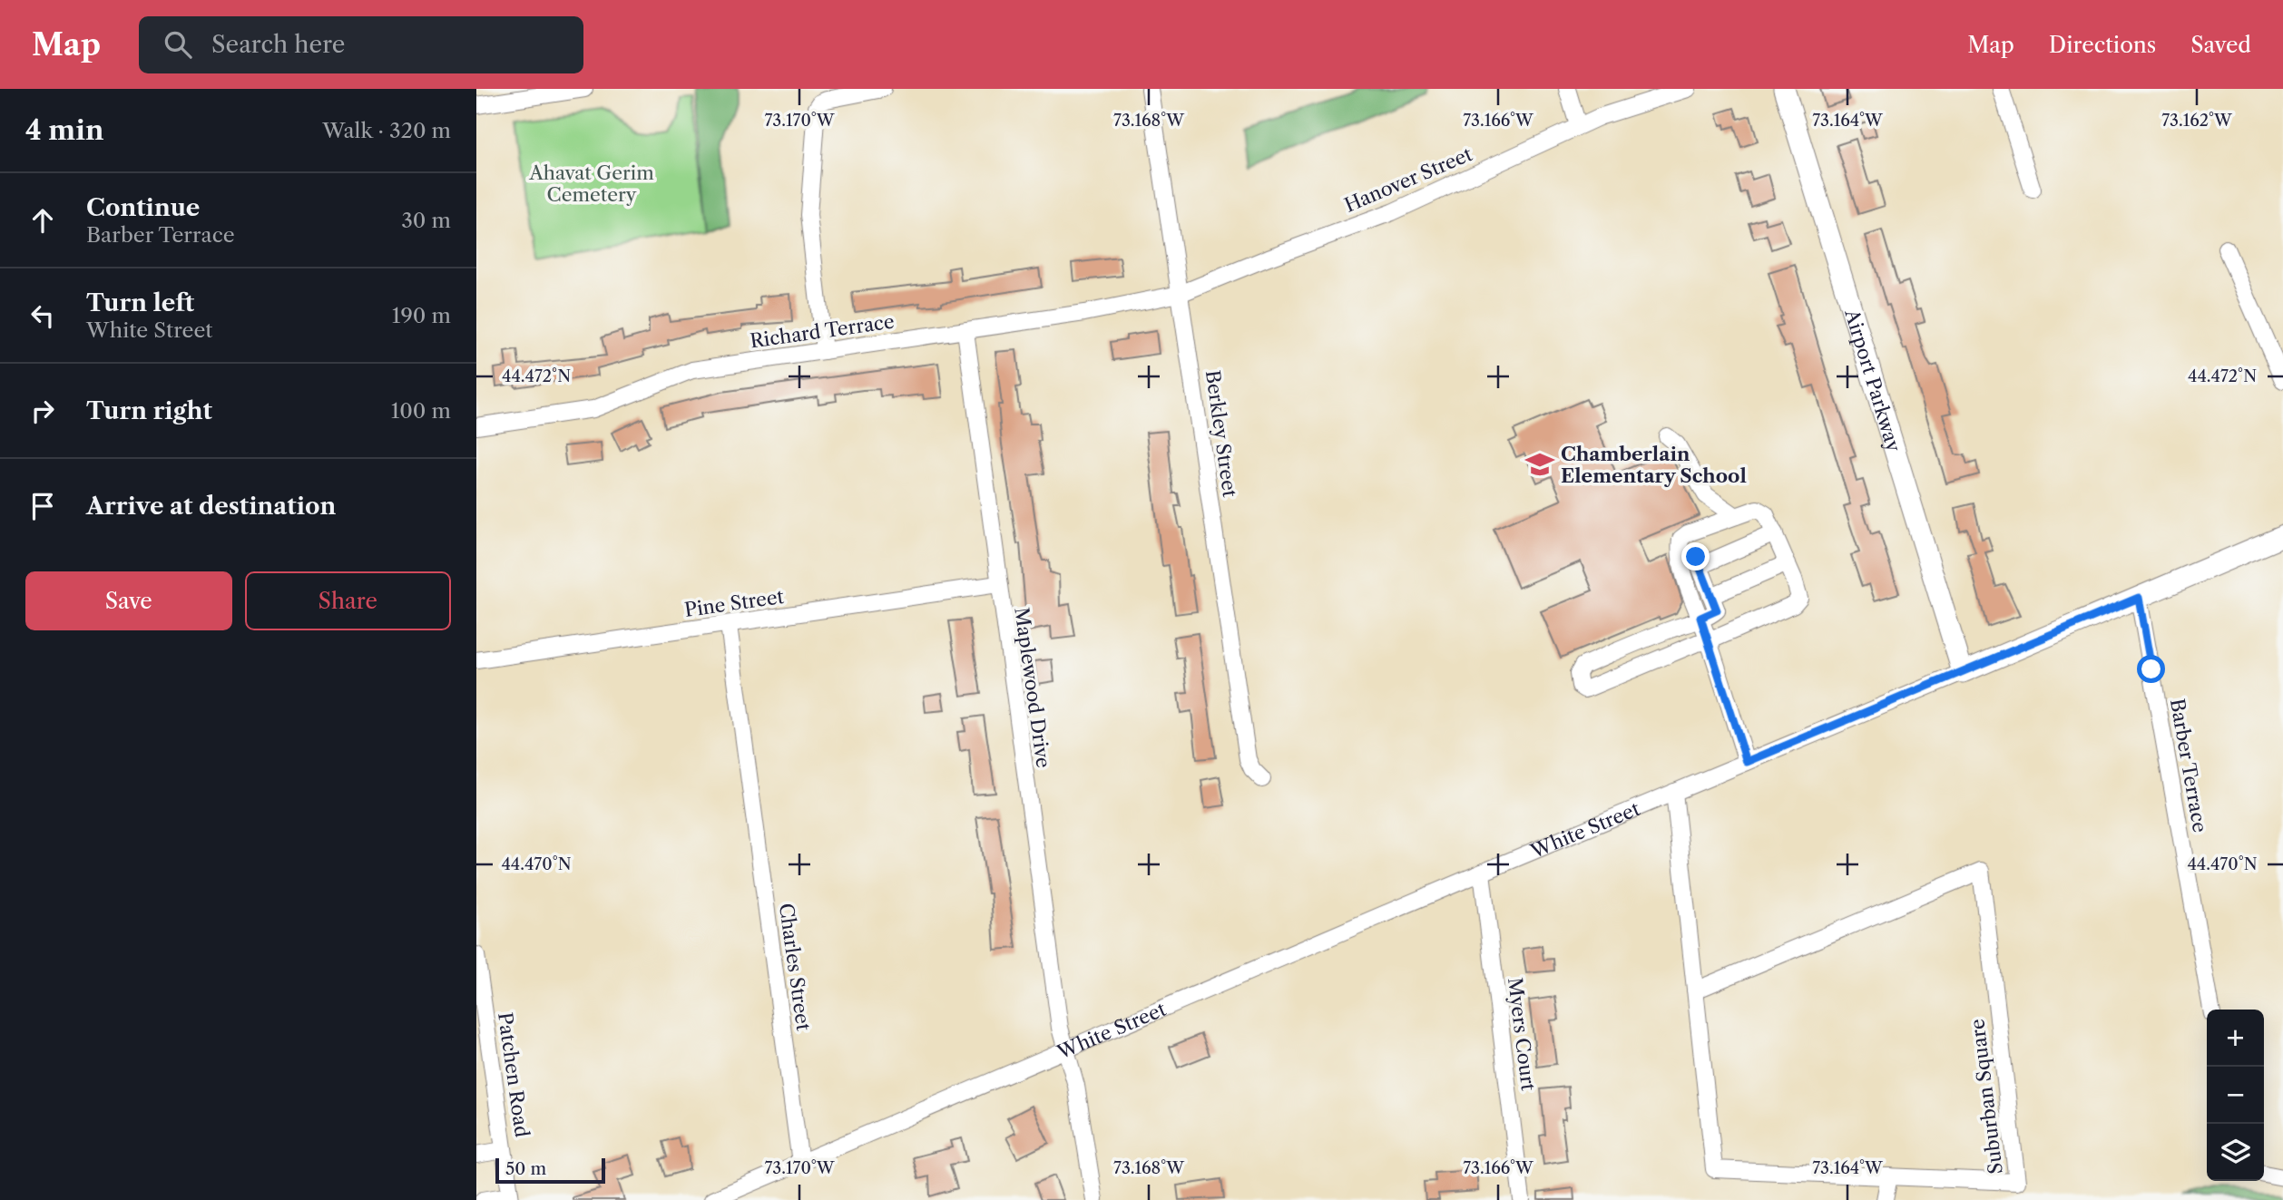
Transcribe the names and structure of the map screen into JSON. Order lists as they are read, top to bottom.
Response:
{
  "streets": {
    "main road": ["Airport Parkway", "White Street"],
    "street": [
      "Hanover Street",
      "Richard Terrace",
      "Berkley Street",
      "Pine Street",
      "Maplewood Drive",
      "Barber Terrace",
      "Charles Street",
      "Myers Court",
      "Patchen Road",
      "Suburban Square"
    ]
  },
  "crossings": [
    ["Hanover Street", "Richard Terrace"],
    ["Hanover Street", "Berkley Street"],
    ["Richard Terrace", "Berkley Street"],
    ["Richard Terrace", "Maplewood Drive"],
    ["Airport Parkway", "White Street"],
    ["Pine Street", "Maplewood Drive"],
    ["Pine Street", "Charles Street"],
    ["Maplewood Drive", "White Street"],
    ["Barber Terrace", "White Street"],
    ["White Street", "Charles Street"],
    ["White Street", "Myers Court"],
    ["White Street", "Suburban Square"]
  ],
  "parks": ["Ahavat Gerim Cemetery"],
  "places": {
    "school or university": ["Chamberlain Elementary School"]
  },
  "scale_bar": "50 m",
  "page": {
    "header": "Map",
    "search": "Search here",
    "nav": ["Map", "Directions", "Saved"],
    "heading": ["4 min", "Walk · 320 m"],
    "list": [
      ["Continue", "Barber Terrace", "30 m"],
      ["Turn left", "White Street", "190 m"],
      ["Turn right", "100 m"],
      "Arrive at destination"
    ],
    "buttons": ["Save", "Share"],
    "map_buttons": ["+", "−"],
    "scale": "50 m"
  },
  "coordinates": [
    "73.170°W",
    "73.168°W",
    "73.166°W",
    "73.164°W",
    "73.162°W",
    "44.472°N",
    "44.470°N"
  ]
}
